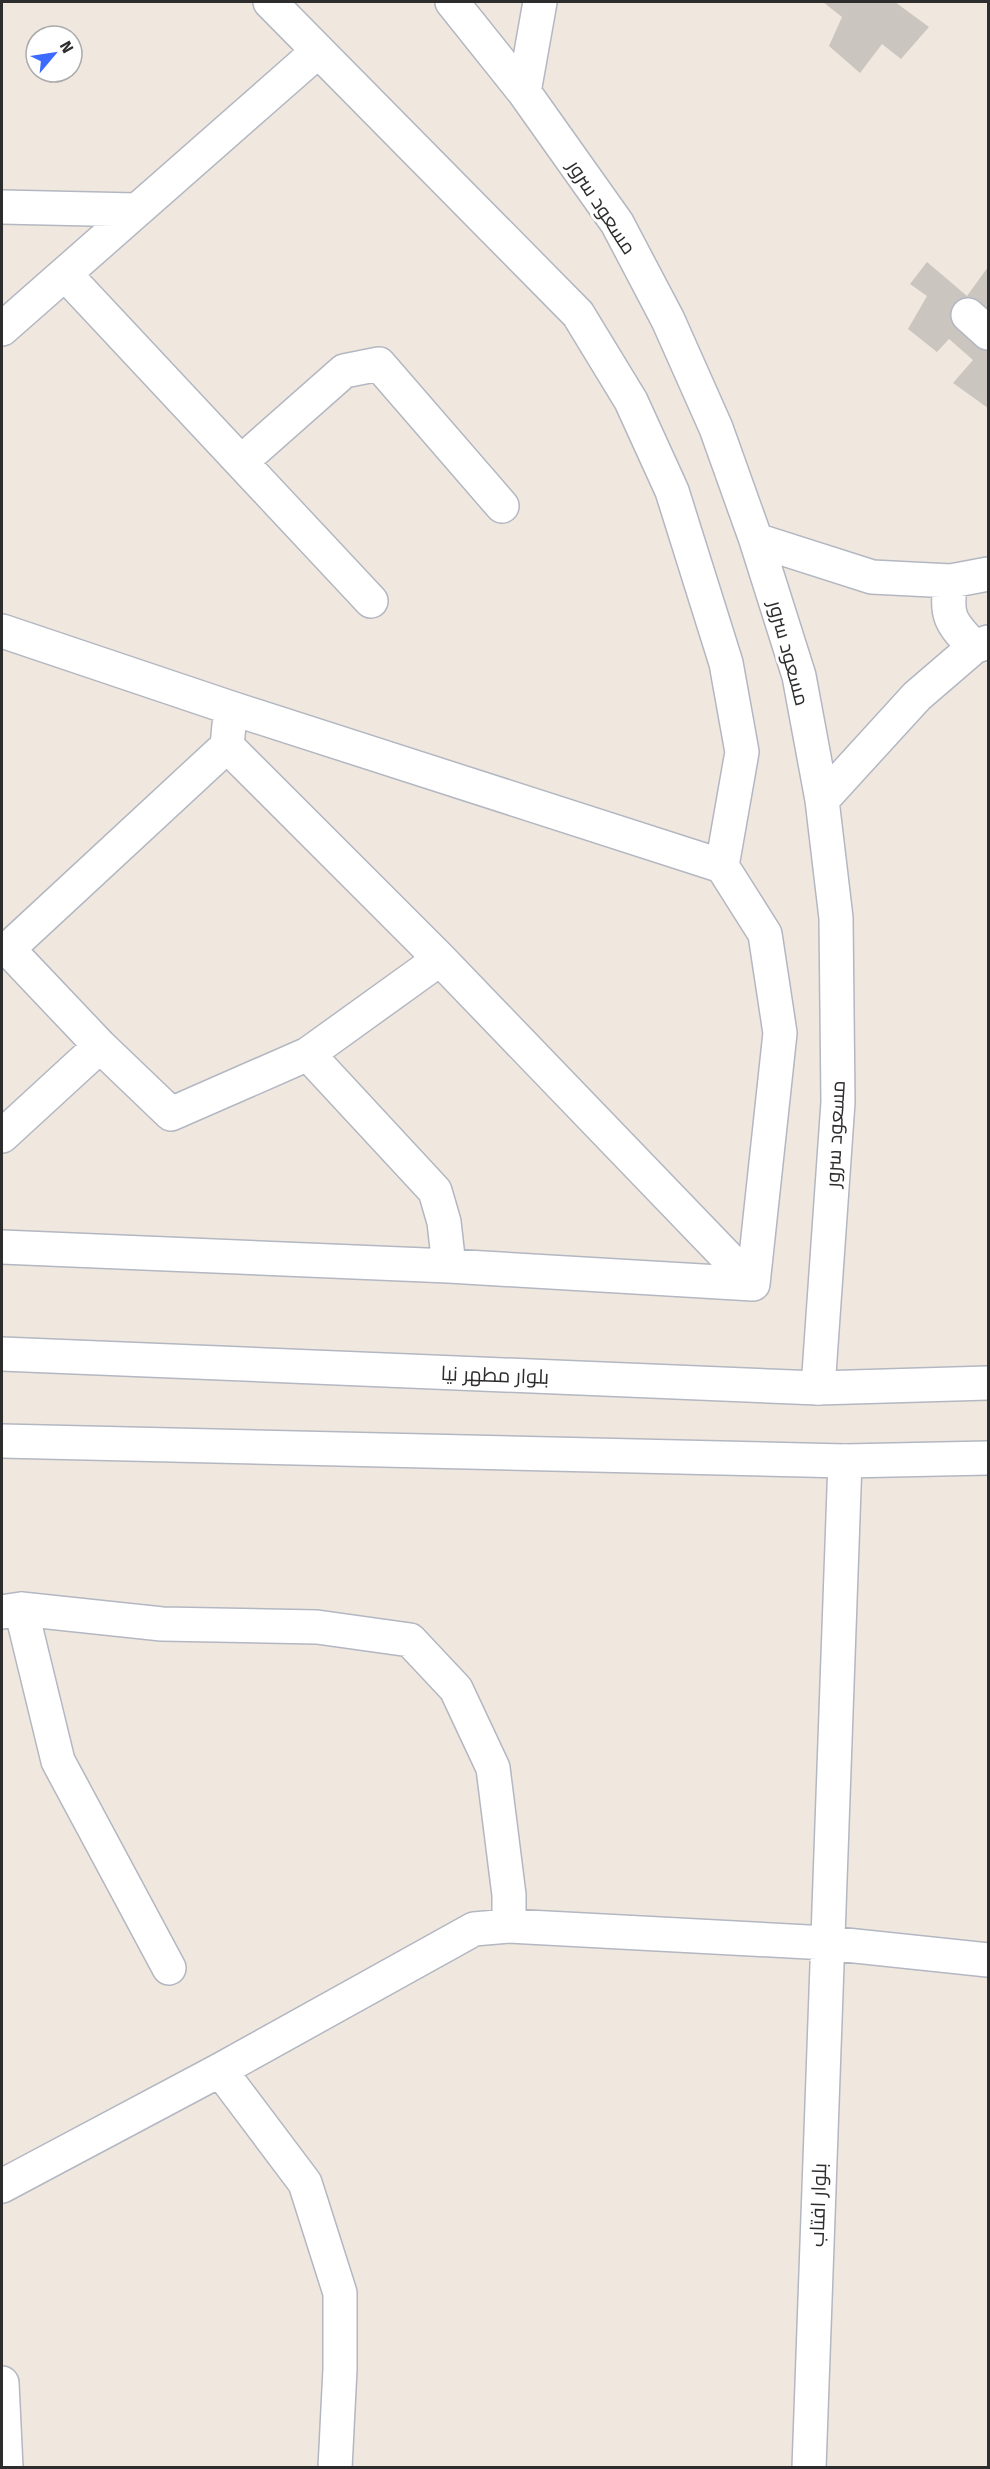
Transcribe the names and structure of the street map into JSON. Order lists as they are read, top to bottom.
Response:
{
  "streets": {
    "street": ["مسعود سرور", "بلوار مطهر نیا", "بلوار افتاب"]
  },
  "crossings": [
    ["مسعود سرور", "بلوار مطهر نیا"]
  ],
  "north": "top right"
}
